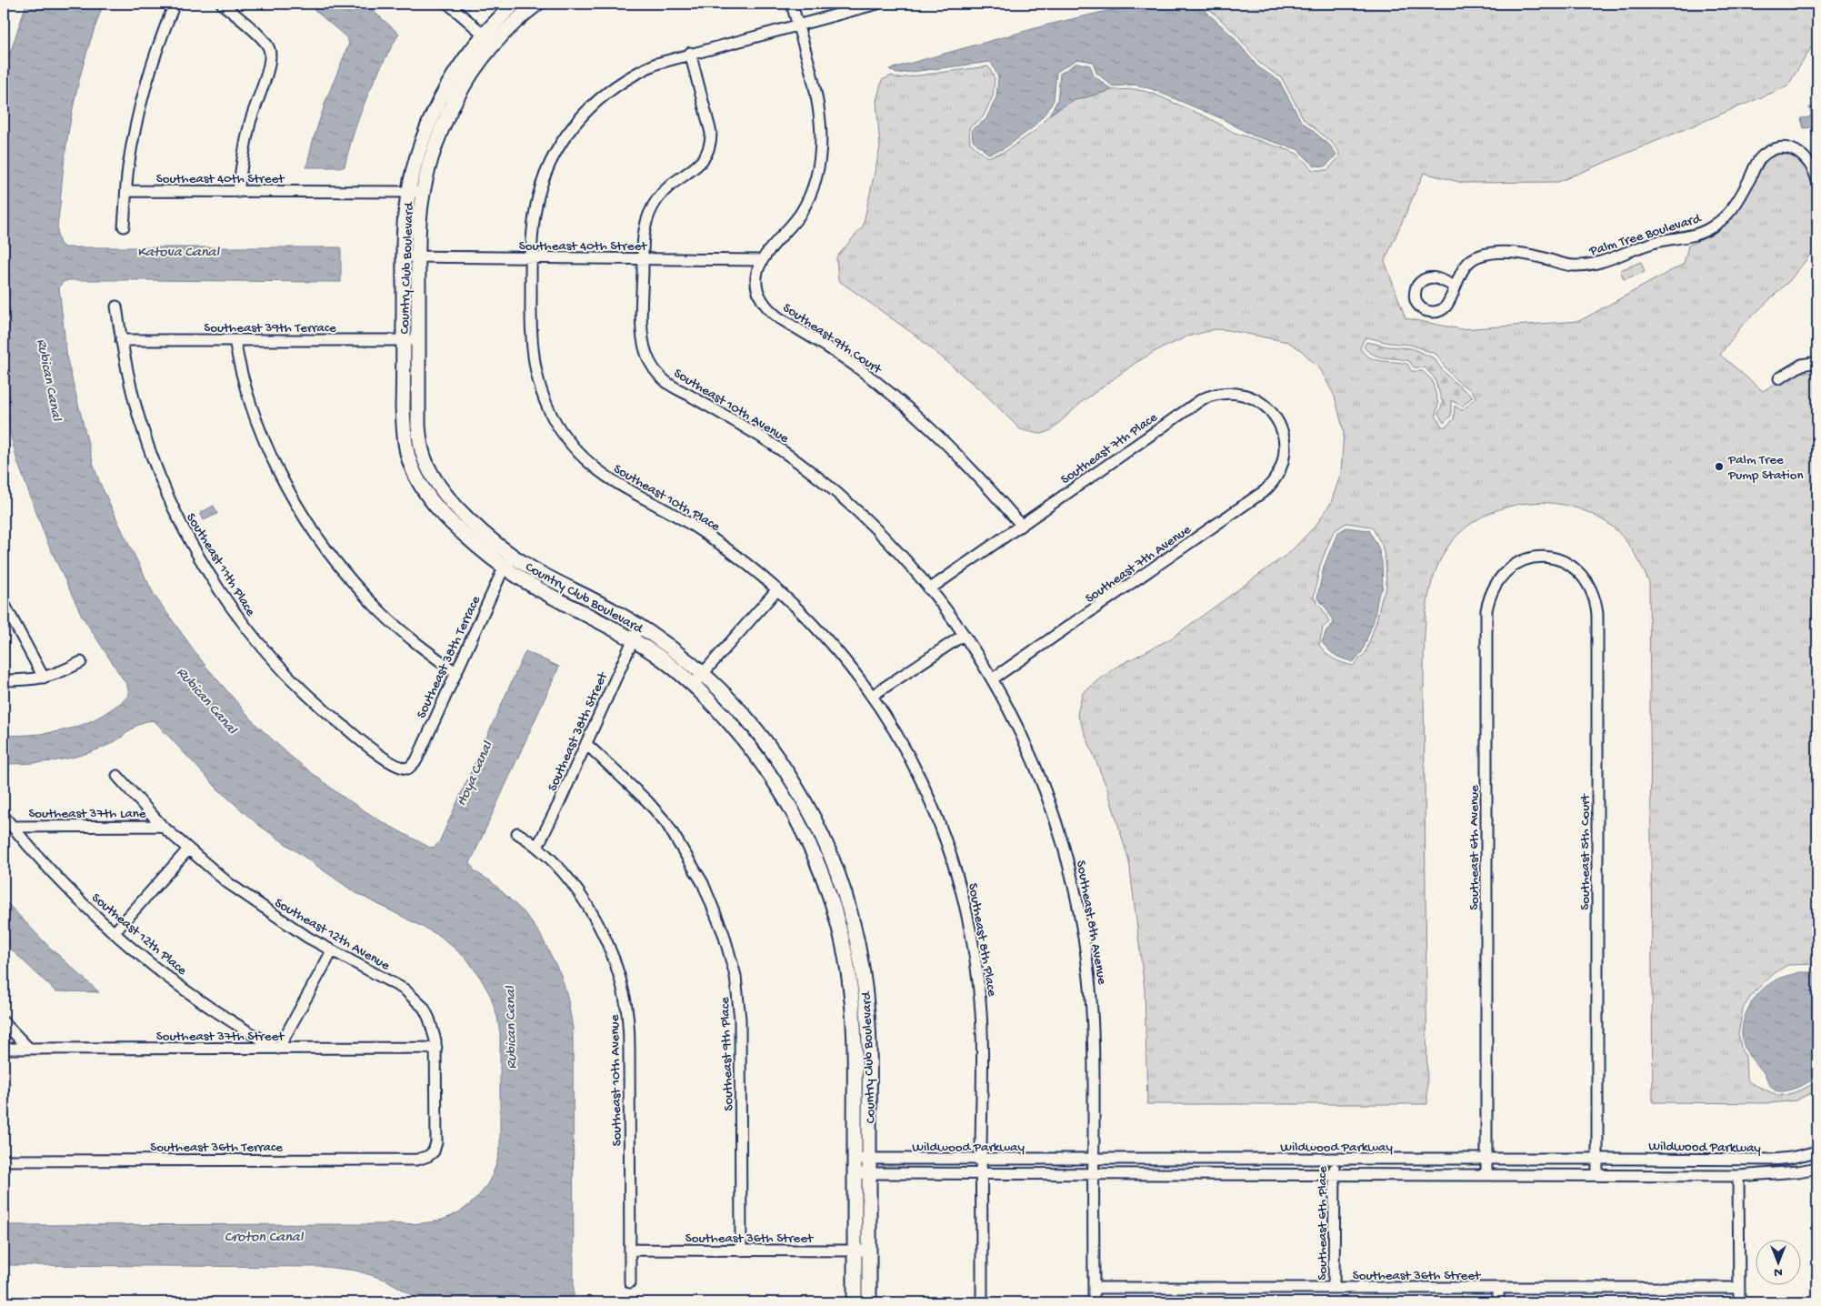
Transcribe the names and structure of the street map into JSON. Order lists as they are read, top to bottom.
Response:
{
  "streets": {
    "main road": ["Country Club Boulevard"],
    "street": [
      "Southeast 40th Street",
      "Palm Tree Boulevard",
      "Southeast 39th Terrace",
      "Southeast 9th Court",
      "Southeast 10th Avenue",
      "Southeast 7th Place",
      "Southeast 10th Place",
      "Southeast 7th Avenue",
      "Southeast 11th Place",
      "Southeast 38th Terrace",
      "Southeast 38th Street",
      "Southeast 37th Lane",
      "Southeast 6th Avenue",
      "Southeast 5th Court",
      "Southeast 8th Avenue",
      "Southeast 12th Place",
      "Southeast 12th Avenue",
      "Southeast 8th Place",
      "Southeast 37th Street",
      "Southeast 9th Place",
      "Southeast 36th Terrace",
      "Wildwood Parkway",
      "Southeast 6th Place",
      "Southeast 36th Street"
    ]
  },
  "crossings": [
    ["Southeast 40th Street", "Country Club Boulevard"],
    ["Southeast 40th Street", "Southeast 9th Court"],
    ["Southeast 40th Street", "Southeast 10th Avenue"],
    ["Southeast 40th Street", "Southeast 10th Place"],
    ["Country Club Boulevard", "Southeast 39th Terrace"],
    ["Country Club Boulevard", "Southeast 38th Terrace"],
    ["Country Club Boulevard", "Southeast 38th Street"],
    ["Country Club Boulevard", "Wildwood Parkway"],
    ["Country Club Boulevard", "Southeast 36th Street"],
    ["Southeast 39th Terrace", "Southeast 11th Place"],
    ["Southeast 9th Court", "Southeast 7th Place"],
    ["Southeast 9th Court", "Southeast 10th Place"],
    ["Southeast 10th Avenue", "Southeast 7th Place"],
    ["Southeast 10th Avenue", "Southeast 10th Place"],
    ["Southeast 10th Avenue", "Southeast 38th Street"],
    ["Southeast 10th Avenue", "Southeast 8th Avenue"],
    ["Southeast 10th Avenue", "Southeast 36th Street"],
    ["Southeast 7th Place", "Southeast 7th Avenue"],
    ["Southeast 7th Place", "Southeast 8th Avenue"],
    ["Southeast 10th Place", "Southeast 8th Place"],
    ["Southeast 7th Avenue", "Southeast 8th Avenue"],
    ["Southeast 11th Place", "Southeast 38th Terrace"],
    ["Southeast 38th Street", "Southeast 9th Place"],
    ["Southeast 37th Lane", "Southeast 12th Place"],
    ["Southeast 37th Lane", "Southeast 12th Avenue"],
    ["Southeast 6th Avenue", "Southeast 5th Court"],
    ["Southeast 6th Avenue", "Wildwood Parkway"],
    ["Southeast 5th Court", "Wildwood Parkway"],
    ["Southeast 8th Avenue", "Wildwood Parkway"],
    ["Southeast 12th Place", "Southeast 37th Street"],
    ["Southeast 12th Avenue", "Southeast 37th Street"],
    ["Southeast 12th Avenue", "Southeast 36th Terrace"],
    ["Southeast 8th Place", "Wildwood Parkway"],
    ["Southeast 9th Place", "Southeast 36th Street"],
    ["Wildwood Parkway", "Southeast 6th Place"],
    ["Southeast 6th Place", "Southeast 36th Street"]
  ],
  "water": [
    "Katova Canal",
    "Rubican Canal",
    "Hoya Canal",
    "Croton Canal"
  ],
  "places": ["Palm Tree Pump Station"],
  "north": "bottom"
}
